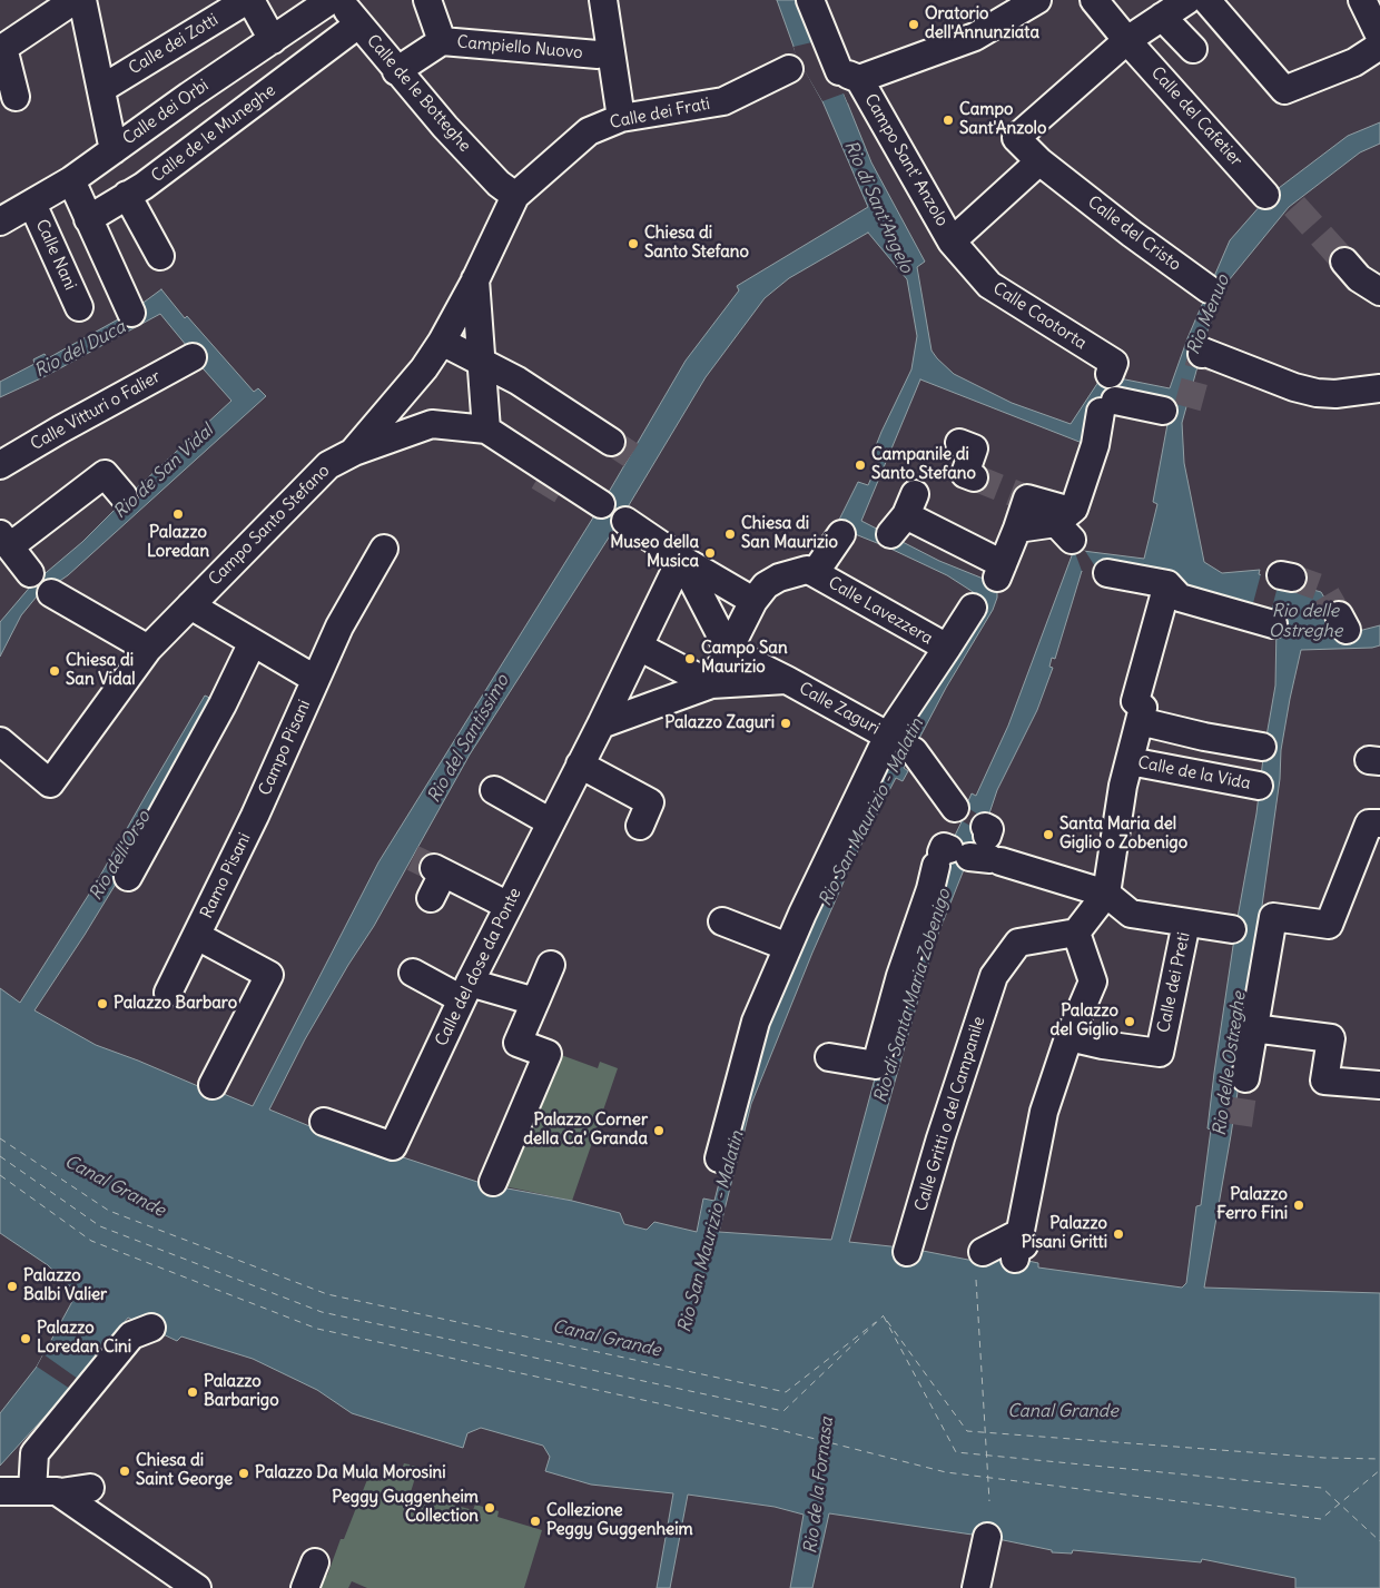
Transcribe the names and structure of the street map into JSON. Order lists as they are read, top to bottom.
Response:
{
  "streets": {
    "street": [
      "Calle dei Zotti",
      "Campiello Nuovo",
      "Calle de le Botteghe",
      "Calle dei Orbi",
      "Calle dei Frati",
      "Calle del Cafetier",
      "Calle de le Muneghe",
      "Campo Sant' Anzolo",
      "Calle del Cristo",
      "Calle Nani",
      "Calle Caotorta",
      "Calle Vitturi o Falier",
      "Campo Santo Stefano",
      "Calle Lavezzera",
      "Calle Zaguri",
      "Campo Pisani",
      "Calle de la Vida",
      "Ramo Pisani",
      "Calle del dose da Ponte",
      "Calle dei Preti",
      "Calle Gritti o del Campanile"
    ]
  },
  "crossings": [
    ["Calle dei Zotti", "Calle dei Orbi"],
    ["Calle de le Botteghe", "Calle dei Frati"],
    ["Calle de le Botteghe", "Calle de le Muneghe"],
    ["Calle de le Botteghe", "Campo Santo Stefano"],
    ["Calle dei Orbi", "Calle Nani"],
    ["Calle dei Frati", "Campo Santo Stefano"],
    ["Campo Sant' Anzolo", "Calle del Cristo"],
    ["Campo Sant' Anzolo", "Calle Caotorta"],
    ["Campo Pisani", "Ramo Pisani"]
  ],
  "water": [
    "Rio di Sant'Angelo",
    "Rio Menuo",
    "Rio del Duca",
    "Rio de San Vidal",
    "Rio delle Ostreghe",
    "Rio del Santissimo",
    "Rio San Maurizio - Malatin",
    "Rio dell'Orso",
    "Rio di Santa Maria Zobenigo",
    "Canal Grande",
    "Rio de la Fornasa"
  ],
  "places": [
    "Oratorio dell'Annunziata",
    "Campo Sant'Anzolo",
    "Chiesa di Santo Stefano",
    "Campanile di Santo Stefano",
    "Palazzo Loredan",
    "Chiesa di San Maurizio",
    "Museo della Musica",
    "Campo San Maurizio",
    "Chiesa di San Vidal",
    "Palazzo Zaguri",
    "Santa Maria del Giglio o Zobenigo",
    "Palazzo Barbaro",
    "Palazzo del Giglio",
    "Palazzo Corner della Ca' Granda",
    "Palazzo Ferro Fini",
    "Palazzo Pisani Gritti",
    "Palazzo Balbi Valier",
    "Palazzo Loredan Cini",
    "Palazzo Barbarigo",
    "Chiesa di Saint George",
    "Palazzo Da Mula Morosini",
    "Peggy Guggenheim Collection",
    "Collezione Peggy Guggenheim"
  ]
}
